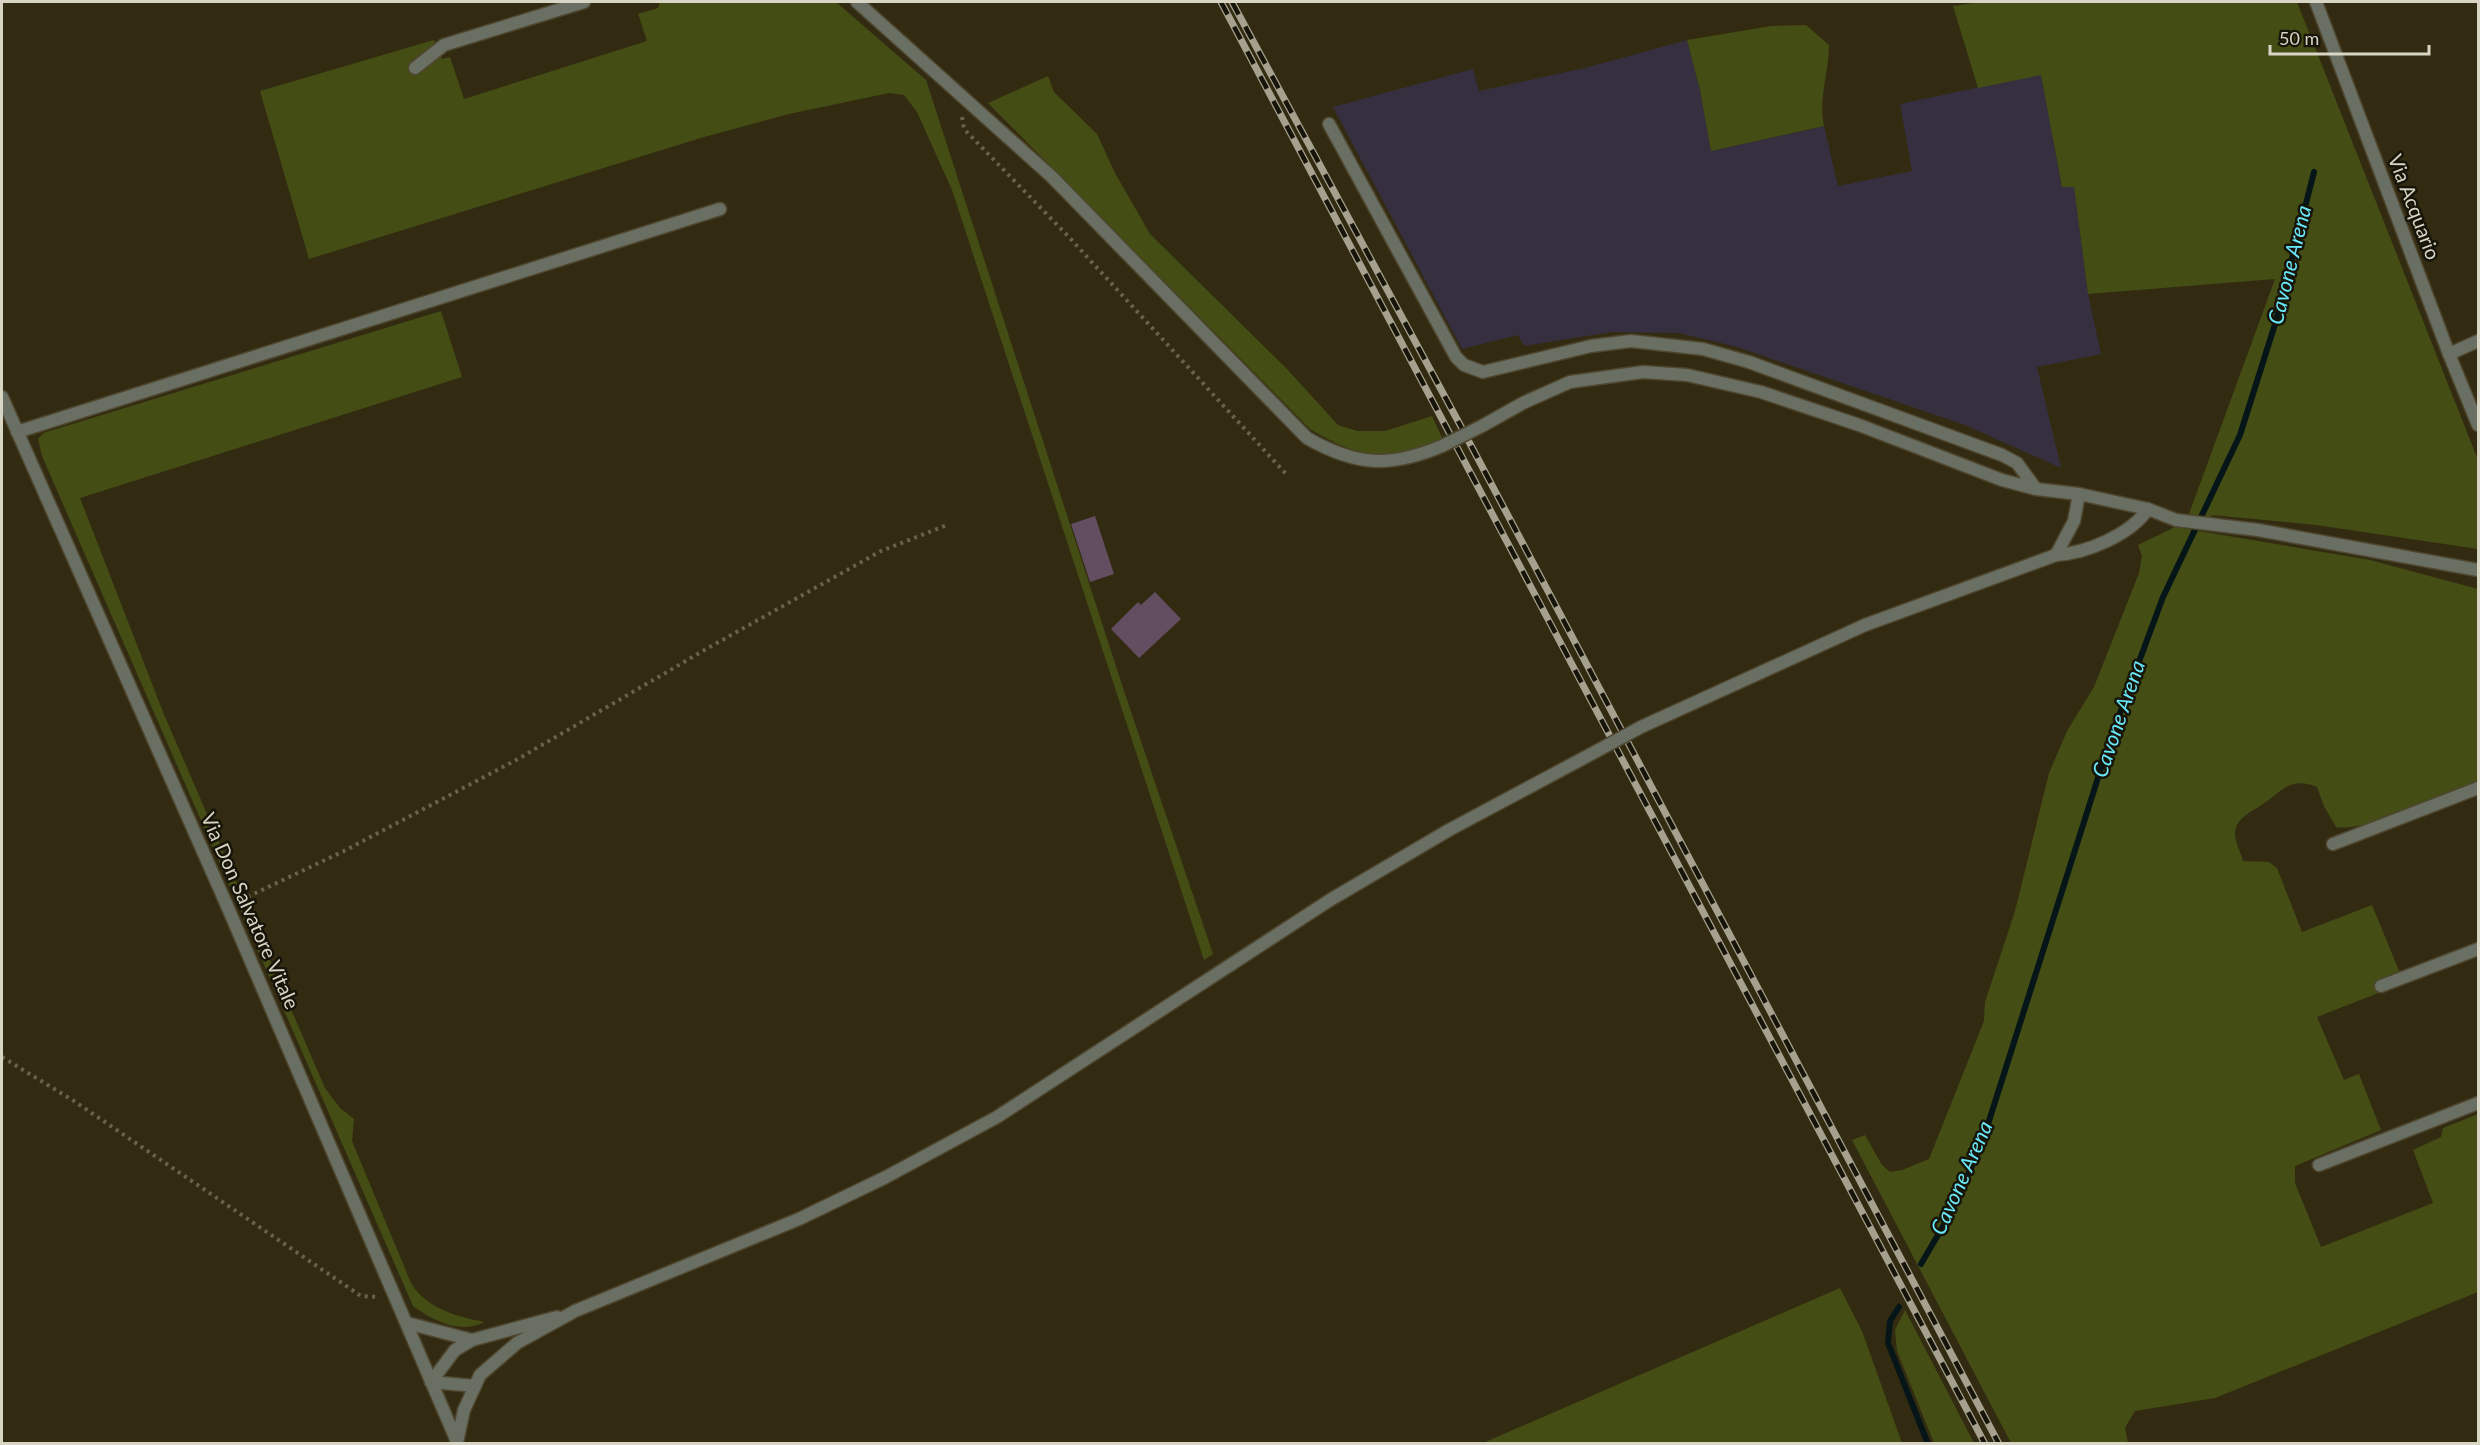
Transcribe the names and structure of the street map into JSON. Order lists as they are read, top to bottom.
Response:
{
  "streets": {
    "street": ["Via Acquario", "Via Don Salvatore Vitale"]
  },
  "water": ["Cavone Arena"],
  "scale_bar": "50 m"
}
